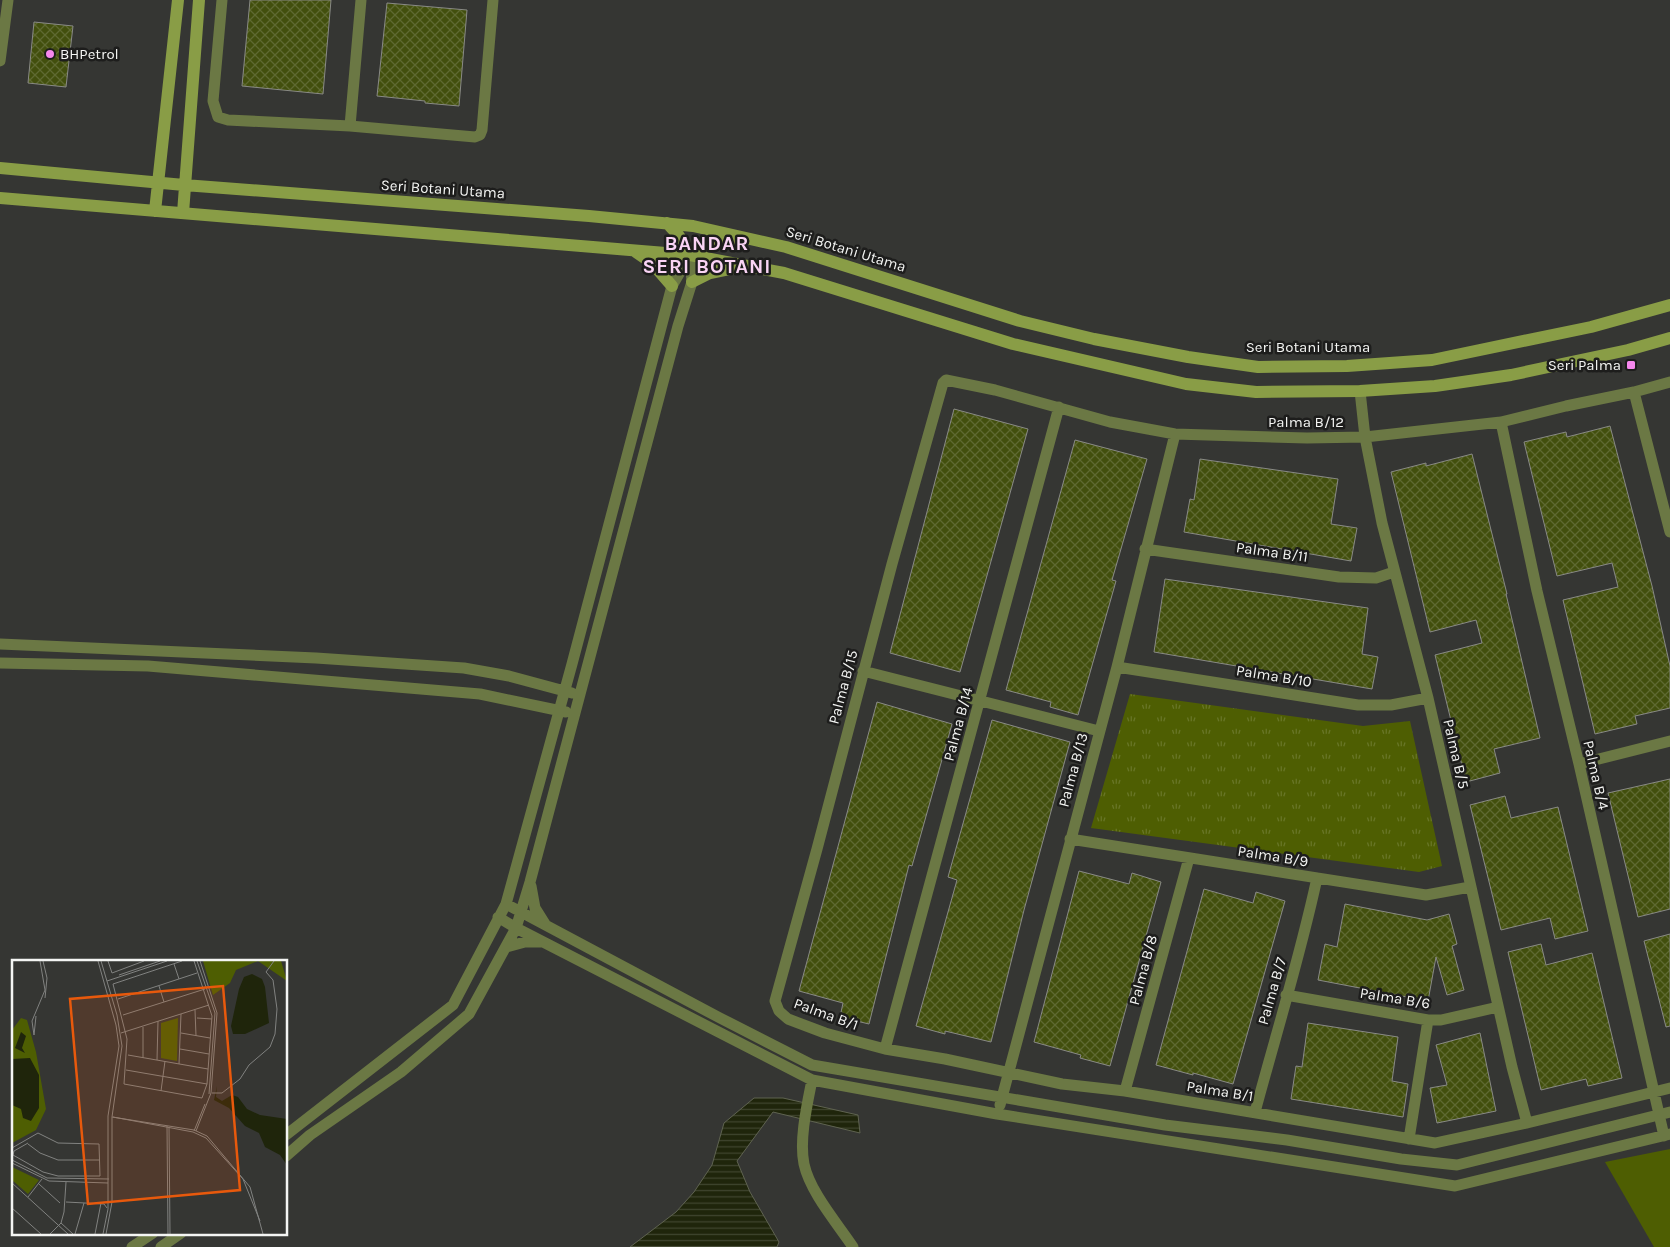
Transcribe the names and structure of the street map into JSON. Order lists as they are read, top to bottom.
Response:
{
  "streets": {
    "main road": ["Seri Botani Utama"],
    "street": [
      "Palma B/12",
      "Palma B/11",
      "Palma B/10",
      "Palma B/15",
      "Palma B/14",
      "Palma B/5",
      "Palma B/13",
      "Palma B/4",
      "Palma B/9",
      "Palma B/8",
      "Palma B/7",
      "Palma B/6",
      "Palma B/1"
    ]
  },
  "crossings": [
    ["Palma B/12", "Palma B/15"],
    ["Palma B/12", "Palma B/14"],
    ["Palma B/12", "Palma B/5"],
    ["Palma B/12", "Palma B/13"],
    ["Palma B/12", "Palma B/4"],
    ["Palma B/11", "Palma B/5"],
    ["Palma B/11", "Palma B/13"],
    ["Palma B/10", "Palma B/5"],
    ["Palma B/10", "Palma B/13"],
    ["Palma B/15", "Palma B/1"],
    ["Palma B/14", "Palma B/1"],
    ["Palma B/5", "Palma B/9"],
    ["Palma B/5", "Palma B/6"],
    ["Palma B/5", "Palma B/1"],
    ["Palma B/13", "Palma B/9"],
    ["Palma B/13", "Palma B/1"],
    ["Palma B/4", "Palma B/1"],
    ["Palma B/9", "Palma B/8"],
    ["Palma B/9", "Palma B/7"],
    ["Palma B/8", "Palma B/1"],
    ["Palma B/7", "Palma B/6"],
    ["Palma B/7", "Palma B/1"]
  ],
  "districts": ["BANDAR SERI BOTANI"],
  "places": {
    "other": ["BHPetrol"],
    "transit": ["Seri Palma"]
  }
}
